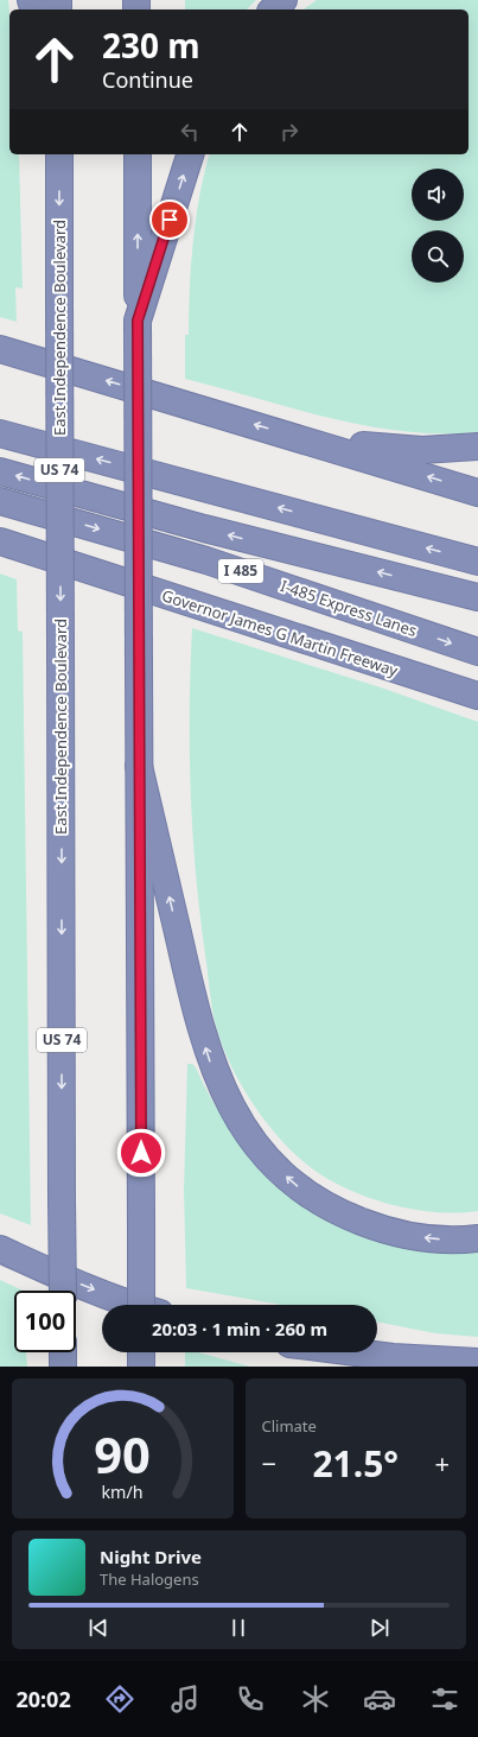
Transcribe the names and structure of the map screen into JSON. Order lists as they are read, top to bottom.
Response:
{
  "streets": {
    "highway": [
      "East Independence Boulevard",
      "US 74",
      "I 485",
      "I-485 Express Lanes",
      "Governor James G Martin Freeway"
    ]
  },
  "page": {
    "turn": ["230 m", "Continue"],
    "limit": "100",
    "trip": "20:03 · 1 min · 260 m",
    "tile": "Climate",
    "heat": ["−", "21.5°", "+"],
    "song": ["Night Drive", "The Halogens"],
    "tabs": "20:02",
    "gauge": ["90", "km/h"]
  }
}
